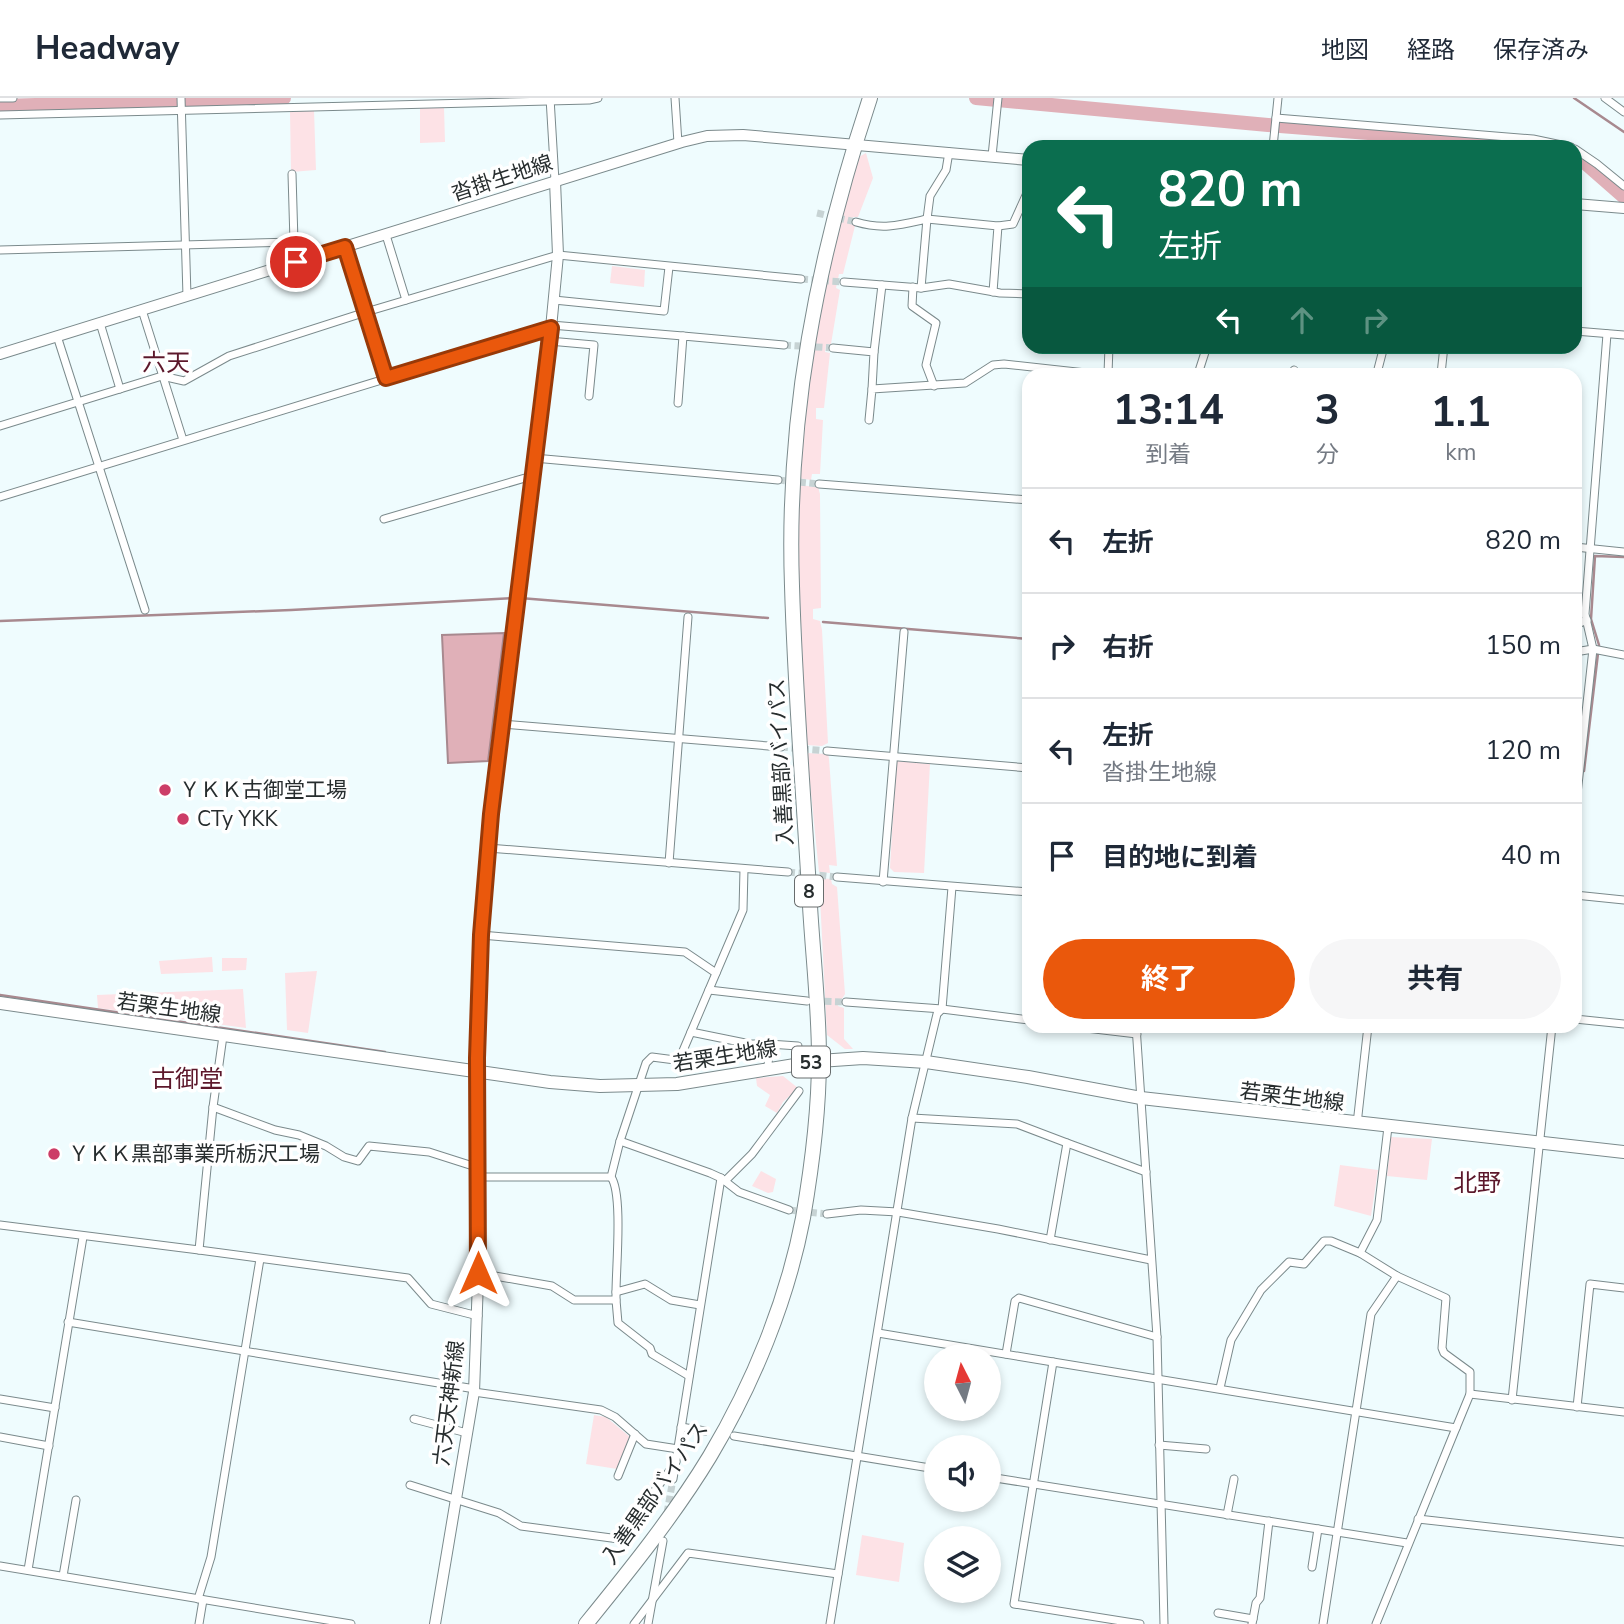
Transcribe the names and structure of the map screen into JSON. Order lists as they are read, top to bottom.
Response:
{
  "streets": {
    "highway": ["入善黒部バイパス", "8"],
    "main road": [
      "沓掛生地線",
      "若栗生地線",
      "53",
      "六天天神新線"
    ]
  },
  "crossings": [
    ["沓掛生地線", "入善黒部バイパス"],
    ["沓掛生地線", "六天天神新線"],
    ["入善黒部バイパス", "若栗生地線"],
    ["若栗生地線", "六天天神新線"]
  ],
  "districts": ["六天", "古御堂", "北野"],
  "places": ["ＹＫＫ古御堂工場", "CTy YKK", "ＹＫＫ黒部事業所栃沢工場"],
  "north": "top",
  "page": {
    "header": "Headway",
    "nav": ["地図", "経路", "保存済み"],
    "turn": ["820 m", "左折"],
    "eta": [
      "13:14",
      "到着",
      "3",
      "分",
      "1.1",
      "km"
    ],
    "list": [
      {
        "name": "左折",
        "value": "820 m"
      },
      {
        "name": "右折",
        "value": "150 m"
      },
      {
        "name": "左折",
        "note": "沓掛生地線",
        "value": "120 m"
      },
      {
        "name": "目的地に到着",
        "value": "40 m"
      }
    ],
    "buttons": ["終了", "共有"]
  }
}
